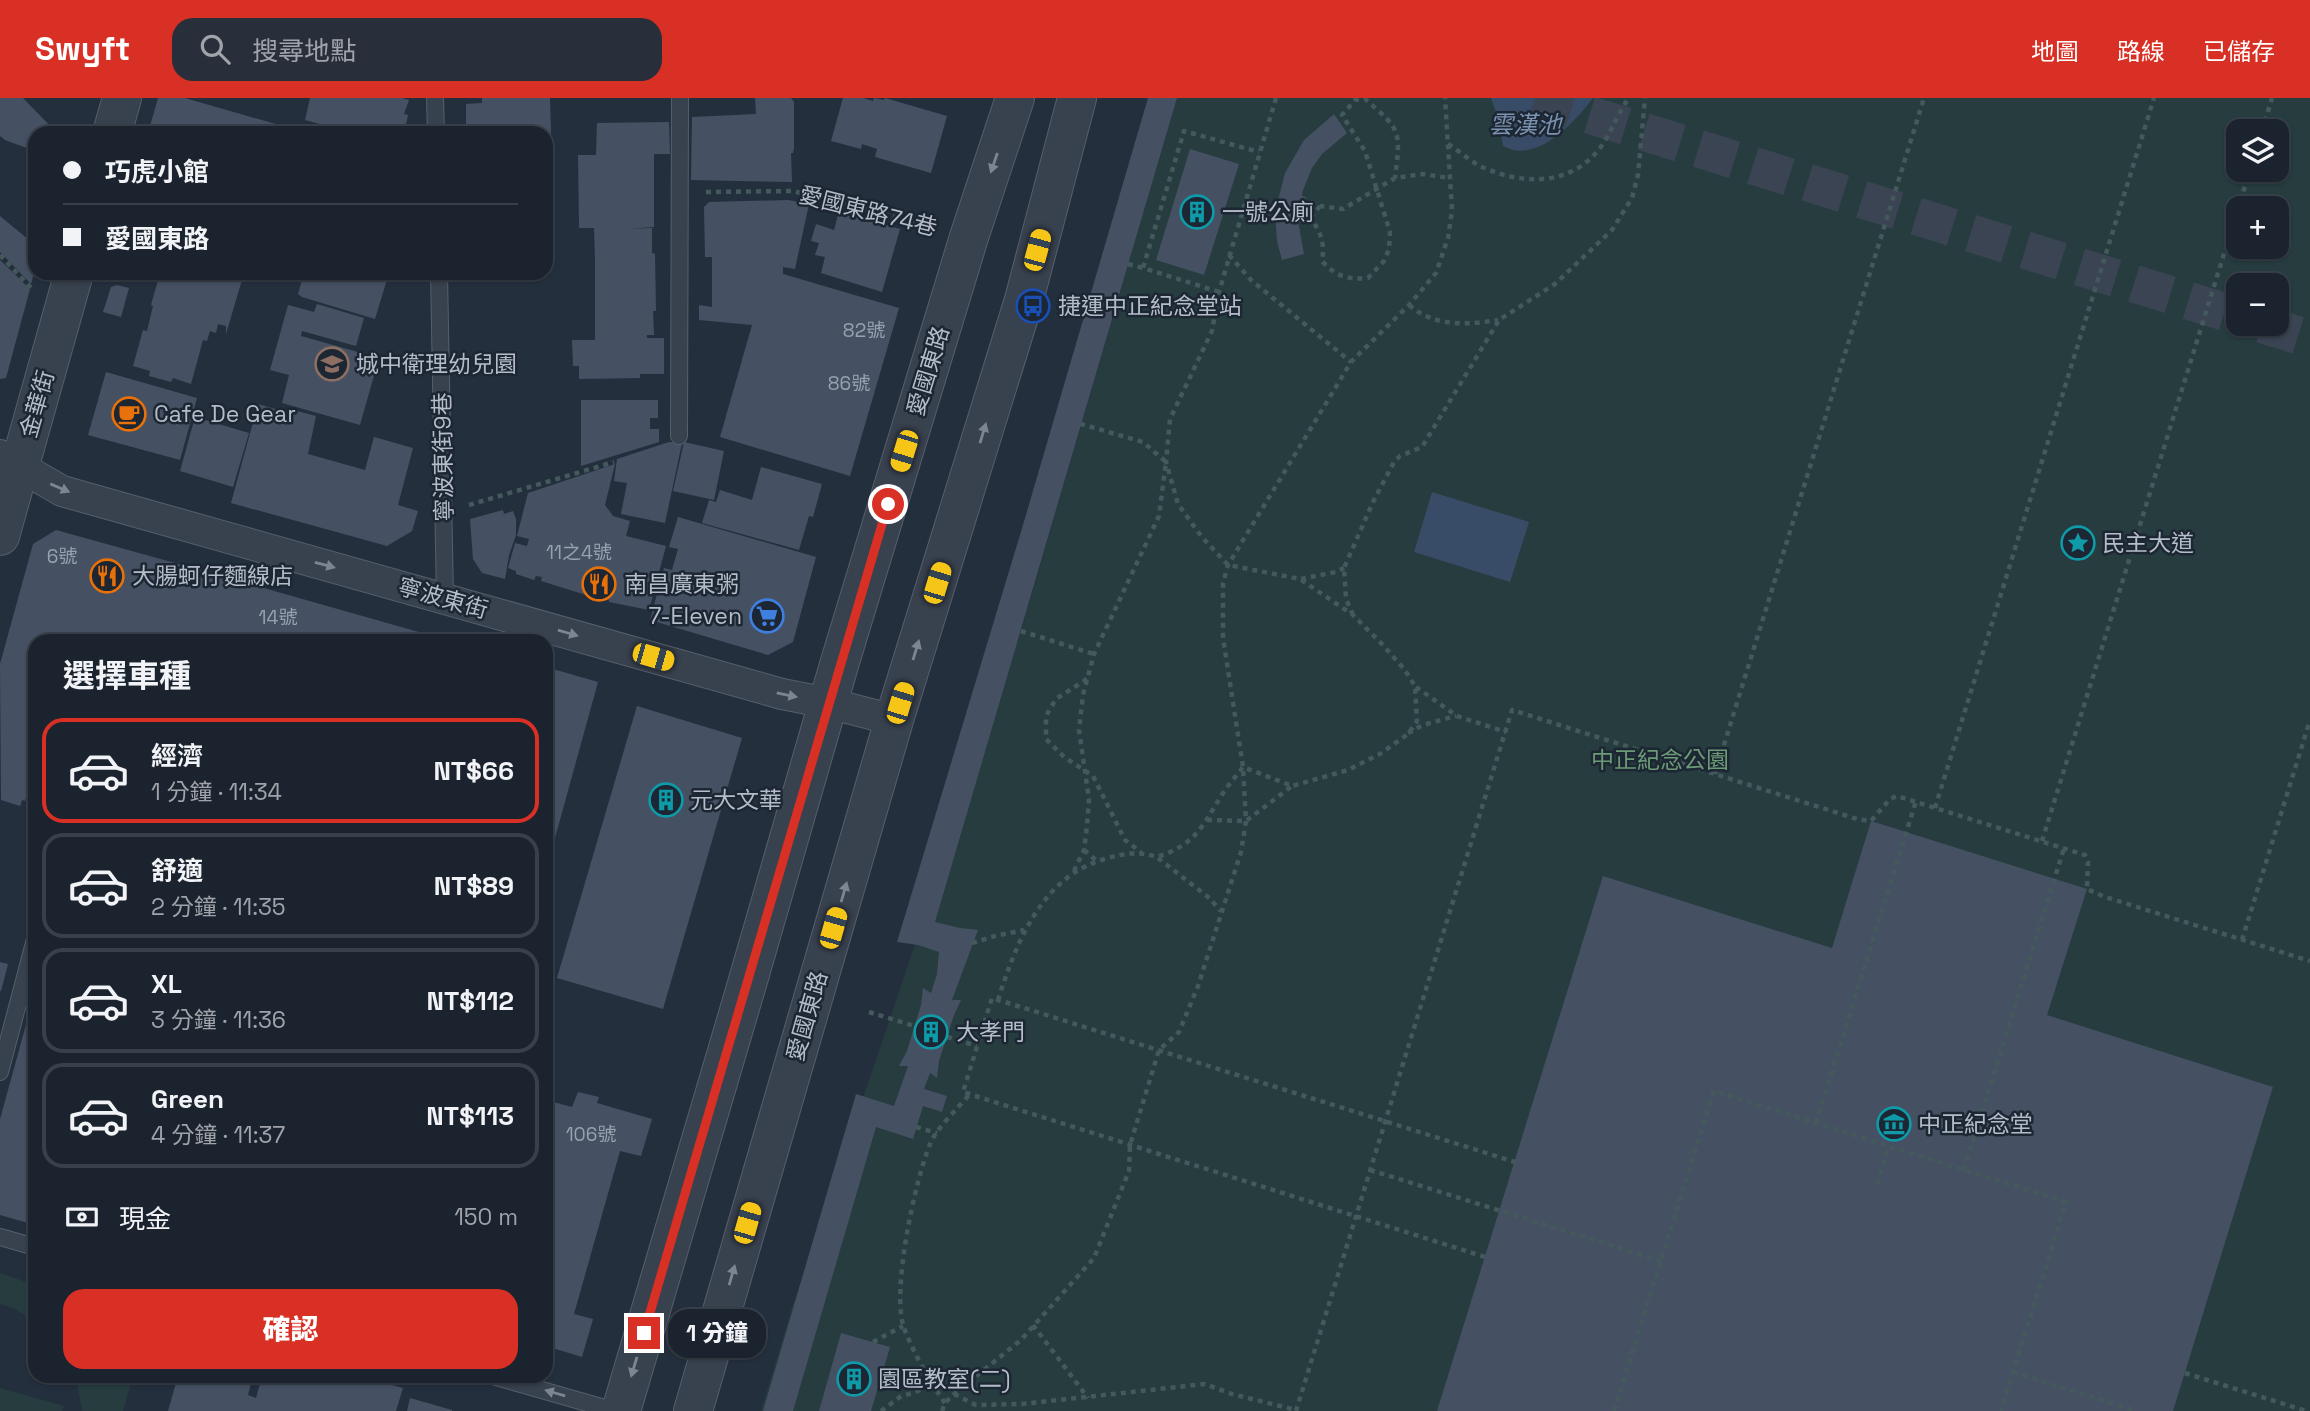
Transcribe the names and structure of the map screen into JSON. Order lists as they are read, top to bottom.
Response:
{
  "streets": {
    "street": ["愛國東路", "金華街", "寧波東街"],
    "lane": ["寧波東街9巷"],
    "path": ["愛國東路74巷"]
  },
  "crossings": [
    ["愛國東路74巷", "愛國東路"],
    ["愛國東路", "寧波東街"],
    ["金華街", "寧波東街"],
    ["寧波東街9巷", "寧波東街"]
  ],
  "one_way": ["寧波東街"],
  "water": ["雲漢池"],
  "parks": ["中正紀念公園"],
  "places": {
    "building": [
      "一號公廁",
      "元大文華",
      "大孝門",
      "園區教室(二)"
    ],
    "bus stop": ["捷運中正紀念堂站"],
    "school or university": ["城中衛理幼兒園"],
    "cafe": ["Cafe De Gear"],
    "place": ["民主大道"],
    "restaurant": ["大腸蚵仔麵線店", "南昌廣東粥"],
    "supermarket": ["7-Eleven"],
    "museum": ["中正紀念堂"]
  },
  "house_numbers": [
    "82號",
    "86號",
    "11之4號",
    "6號",
    "14號",
    "106號"
  ],
  "page": {
    "header": "Swyft",
    "search": "搜尋地點",
    "nav": ["地圖", "路線", "已儲存"],
    "map_buttons": ["+", "−"],
    "banner": ["巧虎小館", "愛國東路"],
    "heading": "選擇車種",
    "list": [
      {
        "name": "經濟",
        "note": "1 分鐘 · 11:34",
        "value": "NT$66"
      },
      {
        "name": "舒適",
        "note": "2 分鐘 · 11:35",
        "value": "NT$89"
      },
      {
        "name": "XL",
        "note": "3 分鐘 · 11:36",
        "value": "NT$112"
      },
      {
        "name": "Green",
        "note": "4 分鐘 · 11:37",
        "value": "NT$113"
      }
    ],
    "pay": ["現金", "150 m"],
    "buttons": "確認",
    "bubble": "1 分鐘"
  }
}
